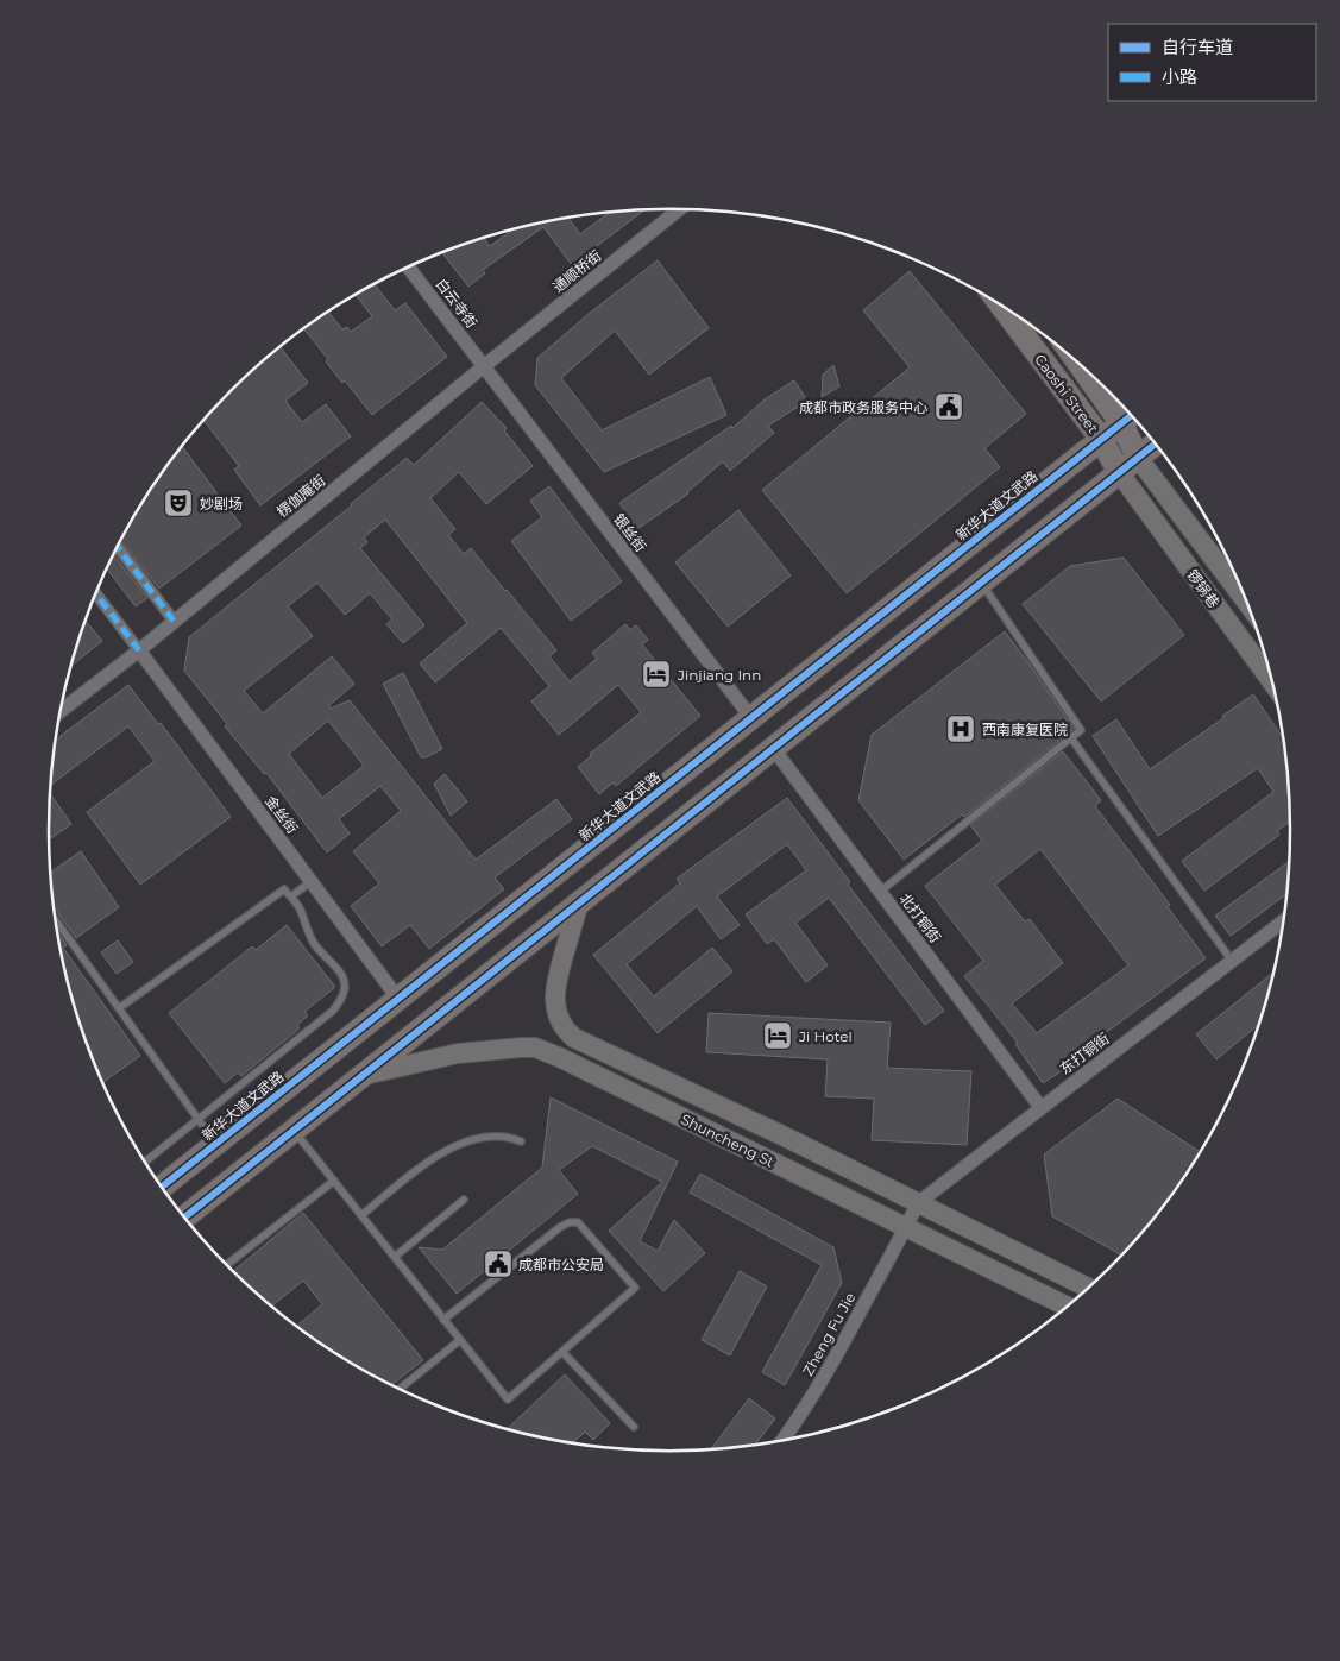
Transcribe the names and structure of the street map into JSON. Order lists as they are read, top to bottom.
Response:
{
  "streets": {
    "main road": [
      "Caoshi Street",
      "新华大道文武路",
      "锣锅巷",
      "Shuncheng St"
    ],
    "street": [
      "通顺桥街",
      "白云寺街",
      "楞伽庵街",
      "银丝街",
      "金丝街",
      "北打铜街",
      "东打铜街",
      "Zheng Fu Jie"
    ]
  },
  "crossings": [
    ["通顺桥街", "白云寺街"],
    ["通顺桥街", "楞伽庵街"],
    ["通顺桥街", "银丝街"],
    ["白云寺街", "楞伽庵街"],
    ["白云寺街", "银丝街"],
    ["Caoshi Street", "新华大道文武路"],
    ["Caoshi Street", "锣锅巷"],
    ["楞伽庵街", "银丝街"],
    ["楞伽庵街", "金丝街"],
    ["新华大道文武路", "银丝街"],
    ["新华大道文武路", "金丝街"],
    ["北打铜街", "东打铜街"],
    ["东打铜街", "Shuncheng St"],
    ["东打铜街", "Zheng Fu Jie"],
    ["Shuncheng St", "Zheng Fu Jie"]
  ],
  "places": {
    "public building": ["成都市政务服务中心", "成都市公安局"],
    "theatre": ["妙剧场"],
    "hotel": ["Jinjiang Inn", "Ji Hotel"],
    "hospital": ["西南康复医院"]
  },
  "legend": ["自行车道", "小路"]
}
